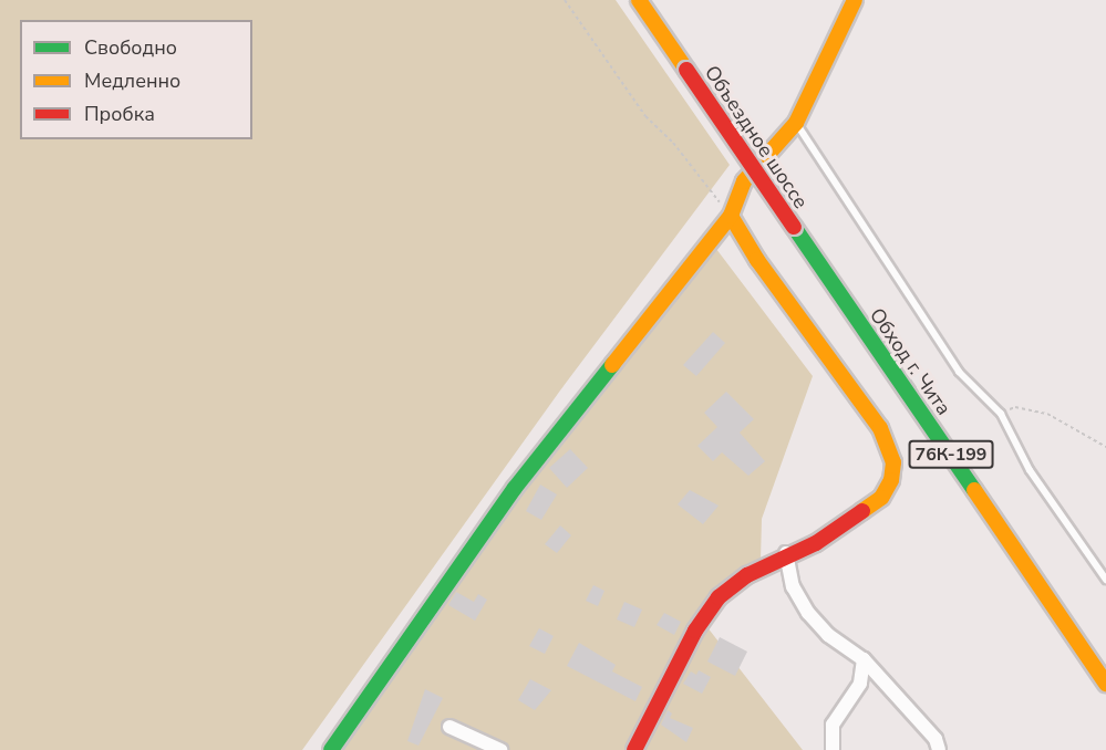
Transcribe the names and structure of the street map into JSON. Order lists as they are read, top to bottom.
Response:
{
  "streets": {
    "main road": ["Объездное шоссе", "Обход г. Чита", "76К-199"]
  },
  "crossings": [
    ["Объездное шоссе", "Обход г. Чита"]
  ],
  "legend": ["Свободно", "Медленно", "Пробка"]
}
